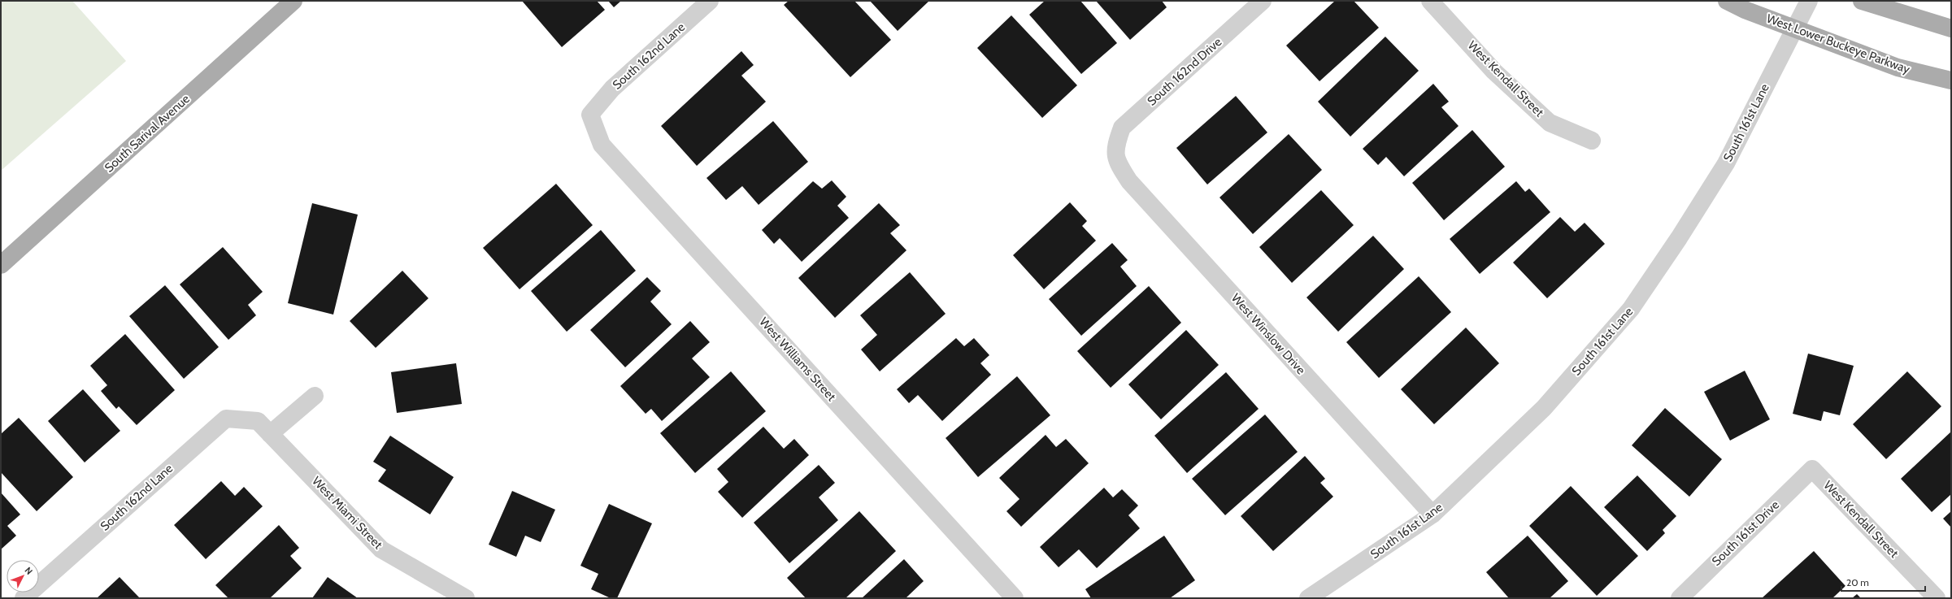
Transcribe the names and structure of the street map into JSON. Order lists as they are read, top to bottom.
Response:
{
  "streets": {
    "main road": ["West Lower Buckeye Parkway", "South Sarival Avenue"],
    "street": [
      "South 162nd Lane",
      "South 162nd Drive",
      "West Kendall Street",
      "South 161st Lane",
      "West Winslow Drive",
      "West Williams Street",
      "West Miami Street",
      "South 161st Drive"
    ]
  },
  "crossings": [
    ["West Lower Buckeye Parkway", "South 161st Lane"],
    ["South 162nd Lane", "West Williams Street"],
    ["South 162nd Lane", "West Miami Street"],
    ["South 162nd Drive", "West Winslow Drive"],
    ["West Kendall Street", "South 161st Drive"],
    ["South 161st Lane", "West Winslow Drive"]
  ],
  "scale_bar": "20 m",
  "north": "top right"
}
